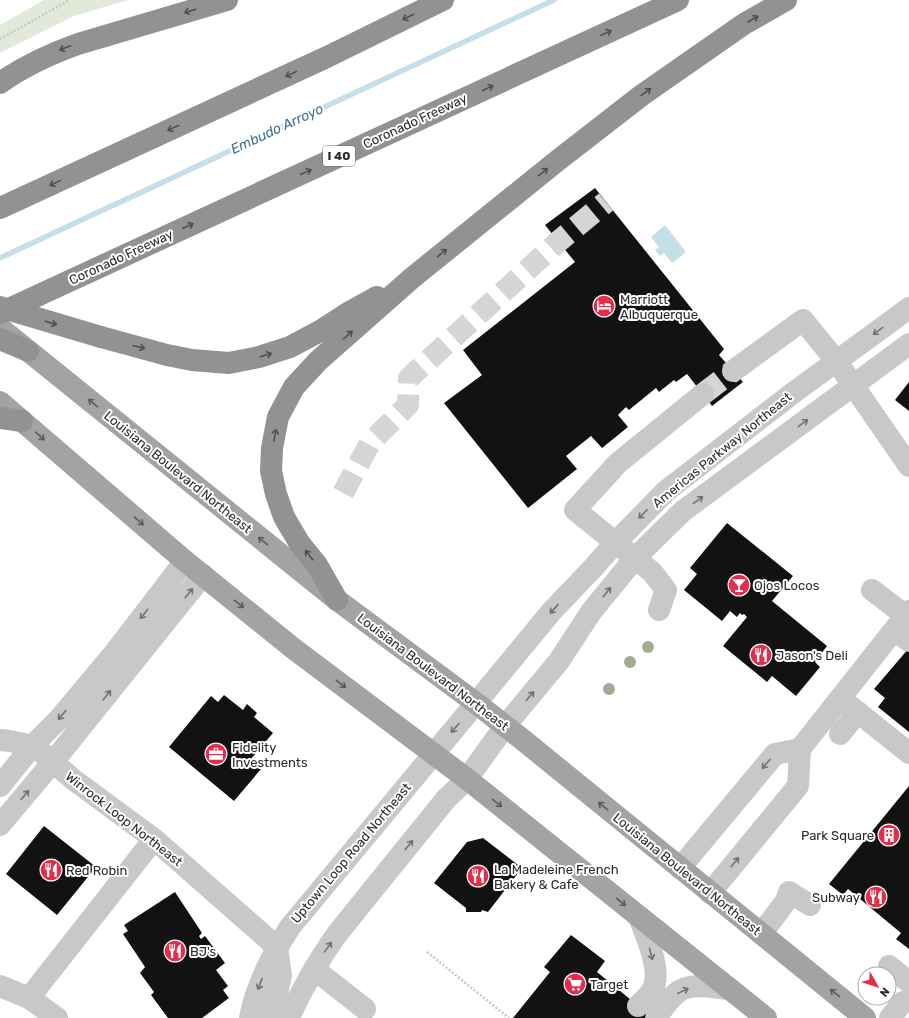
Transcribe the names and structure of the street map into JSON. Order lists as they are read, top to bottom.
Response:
{
  "streets": {
    "highway": ["Coronado Freeway", "I 40"],
    "main road": ["Louisiana Boulevard Northeast"],
    "street": ["Americas Parkway Northeast", "Winrock Loop Northeast", "Uptown Loop Road Northeast"]
  },
  "crossings": [
    ["Americas Parkway Northeast", "Louisiana Boulevard Northeast"],
    ["Americas Parkway Northeast", "Uptown Loop Road Northeast"],
    ["Louisiana Boulevard Northeast", "Uptown Loop Road Northeast"],
    ["Winrock Loop Northeast", "Uptown Loop Road Northeast"]
  ],
  "water": ["Embudo Arroyo"],
  "places": {
    "hotel": ["Marriott Albuquerque"],
    "bar": ["Ojos Locos"],
    "restaurant": [
      "Jason's Deli",
      "Red Robin",
      "La Madeleine French Bakery & Cafe",
      "Subway",
      "BJ's"
    ],
    "office": ["Fidelity Investments"],
    "building": ["Park Square"],
    "supermarket": ["Target"]
  },
  "north": "bottom right"
}
